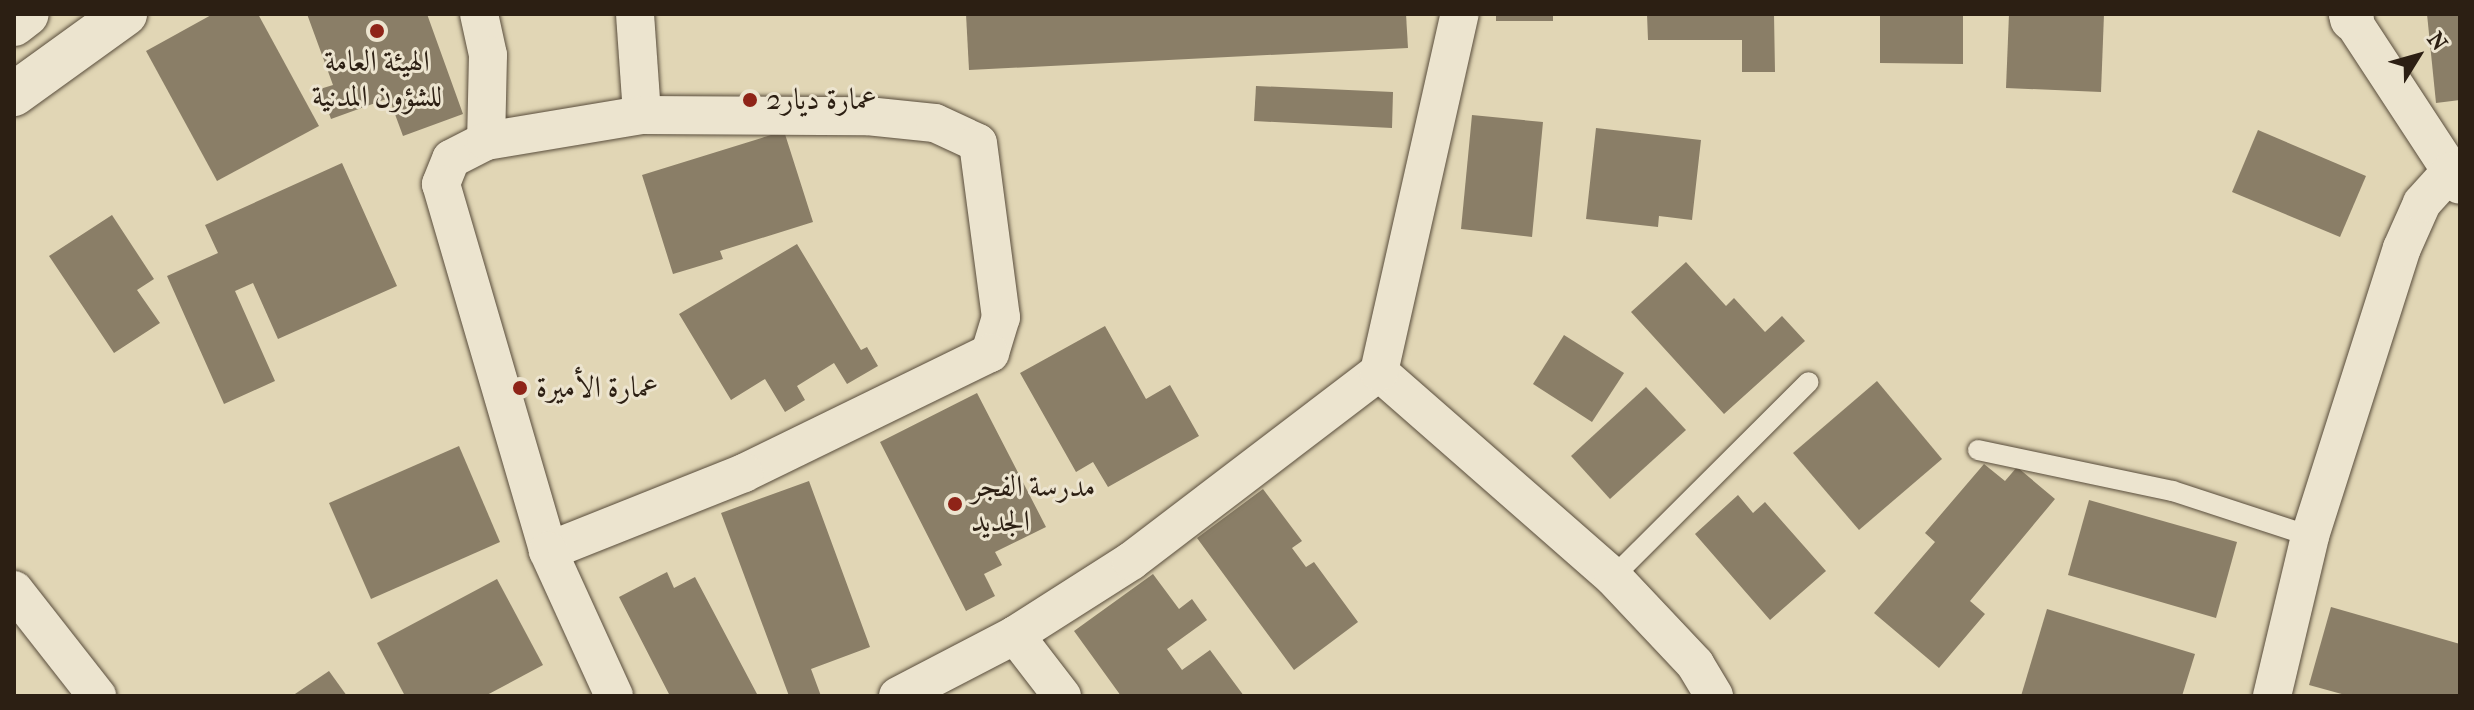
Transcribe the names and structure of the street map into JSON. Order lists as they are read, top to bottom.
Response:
{
  "places": [
    "الهيئة العامة للشؤون المدنية",
    "عمارة ديار2",
    "عمارة الأميرة",
    "مدرسة الفجر الجديد"
  ],
  "north": "top right"
}
